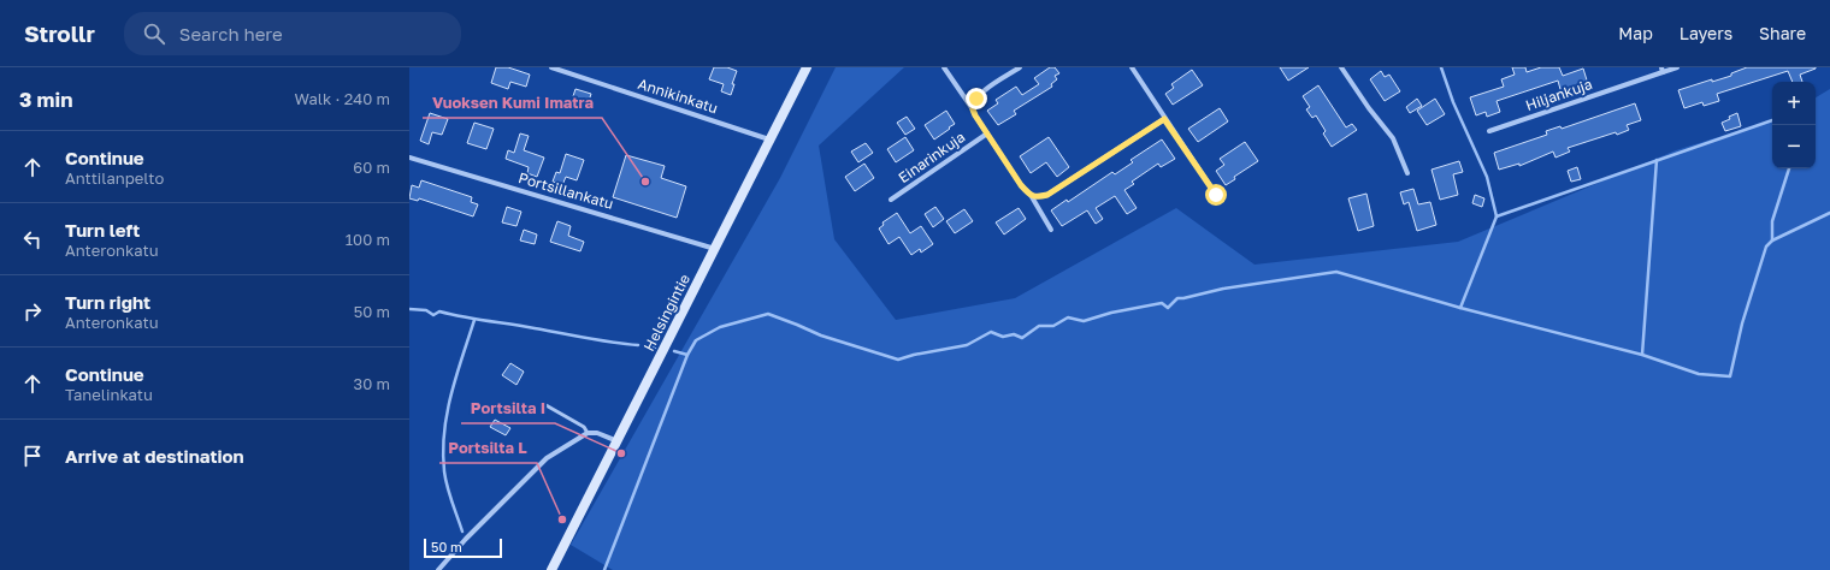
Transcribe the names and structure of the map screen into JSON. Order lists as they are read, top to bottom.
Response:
{
  "streets": {
    "main road": ["Helsingintie"],
    "street": [
      "Hiljankuja",
      "Annikinkatu",
      "Einarinkuja",
      "Portsillankatu"
    ]
  },
  "crossings": [
    ["Annikinkatu", "Helsingintie"],
    ["Portsillankatu", "Helsingintie"]
  ],
  "places": ["Vuoksen Kumi Imatra", "Portsilta I", "Portsilta L"],
  "scale_bar": "50 m",
  "page": {
    "header": "Strollr",
    "search": "Search here",
    "nav": ["Map", "Layers", "Share"],
    "heading": ["3 min", "Walk · 240 m"],
    "map_buttons": ["+", "−"],
    "list": [
      ["Continue", "Anttilanpelto", "60 m"],
      ["Turn left", "Anteronkatu", "100 m"],
      ["Turn right", "Anteronkatu", "50 m"],
      ["Continue", "Tanelinkatu", "30 m"],
      "Arrive at destination"
    ],
    "scale": "50 m"
  }
}
